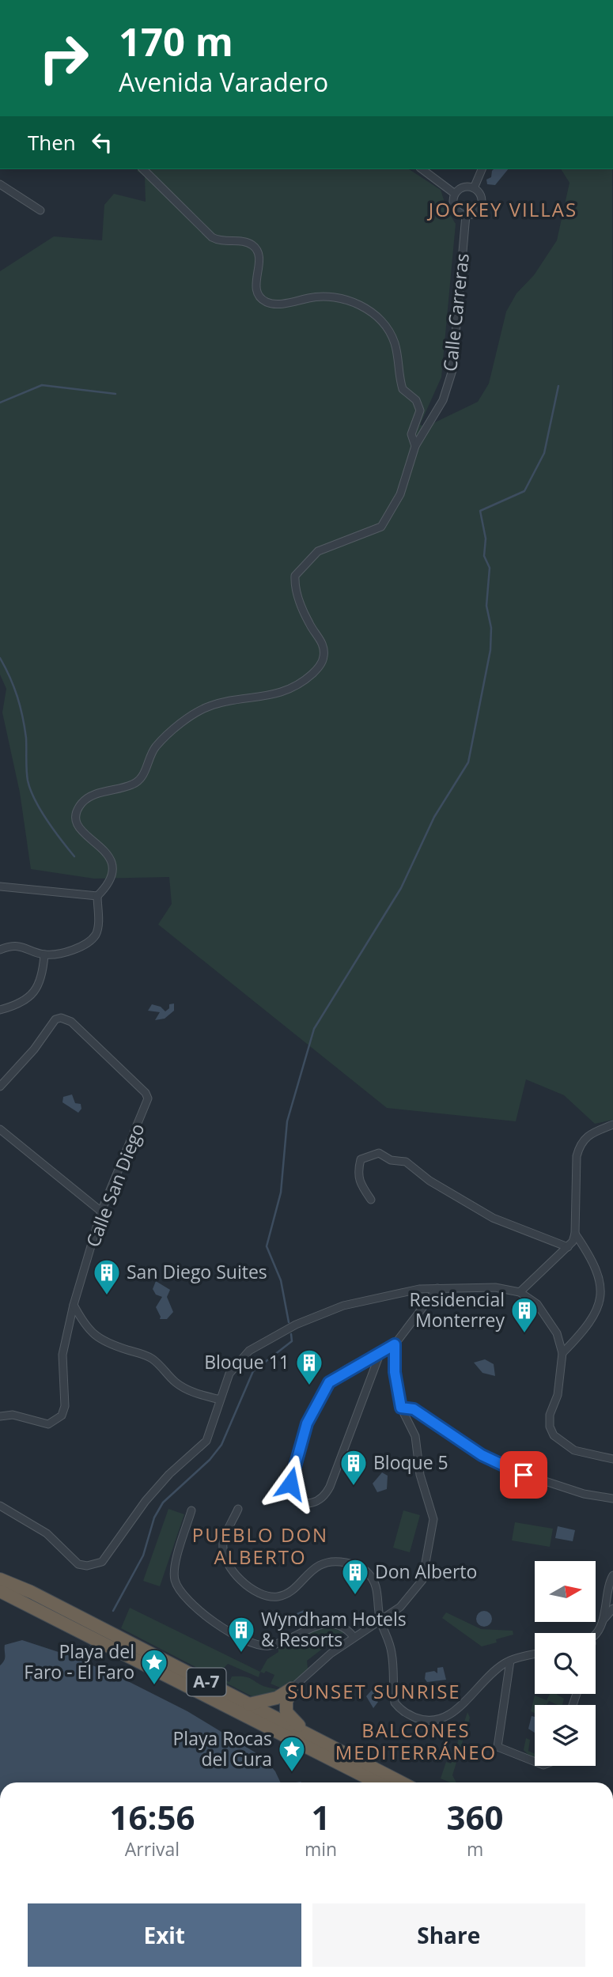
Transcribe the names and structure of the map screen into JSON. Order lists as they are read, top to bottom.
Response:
{
  "streets": {
    "highway": ["A-7"],
    "street": ["Calle Carreras", "Calle San Diego"]
  },
  "districts": [
    "JOCKEY VILLAS",
    "PUEBLO DON ALBERTO",
    "SUNSET SUNRISE",
    "BALCONES MEDITERRÁNEO"
  ],
  "places": {
    "building": [
      "San Diego Suites",
      "Residencial Monterrey",
      "Bloque 11",
      "Bloque 5",
      "Don Alberto",
      "Wyndham Hotels & Resorts"
    ],
    "place": ["Playa del Faro - El Faro", "Playa Rocas del Cura"]
  },
  "north": "right",
  "page": {
    "turn": ["170 m", "Avenida Varadero"],
    "then": "Then",
    "eta": [
      "16:56",
      "Arrival",
      "1",
      "min",
      "360",
      "m"
    ],
    "buttons": ["Exit", "Share"]
  }
}
